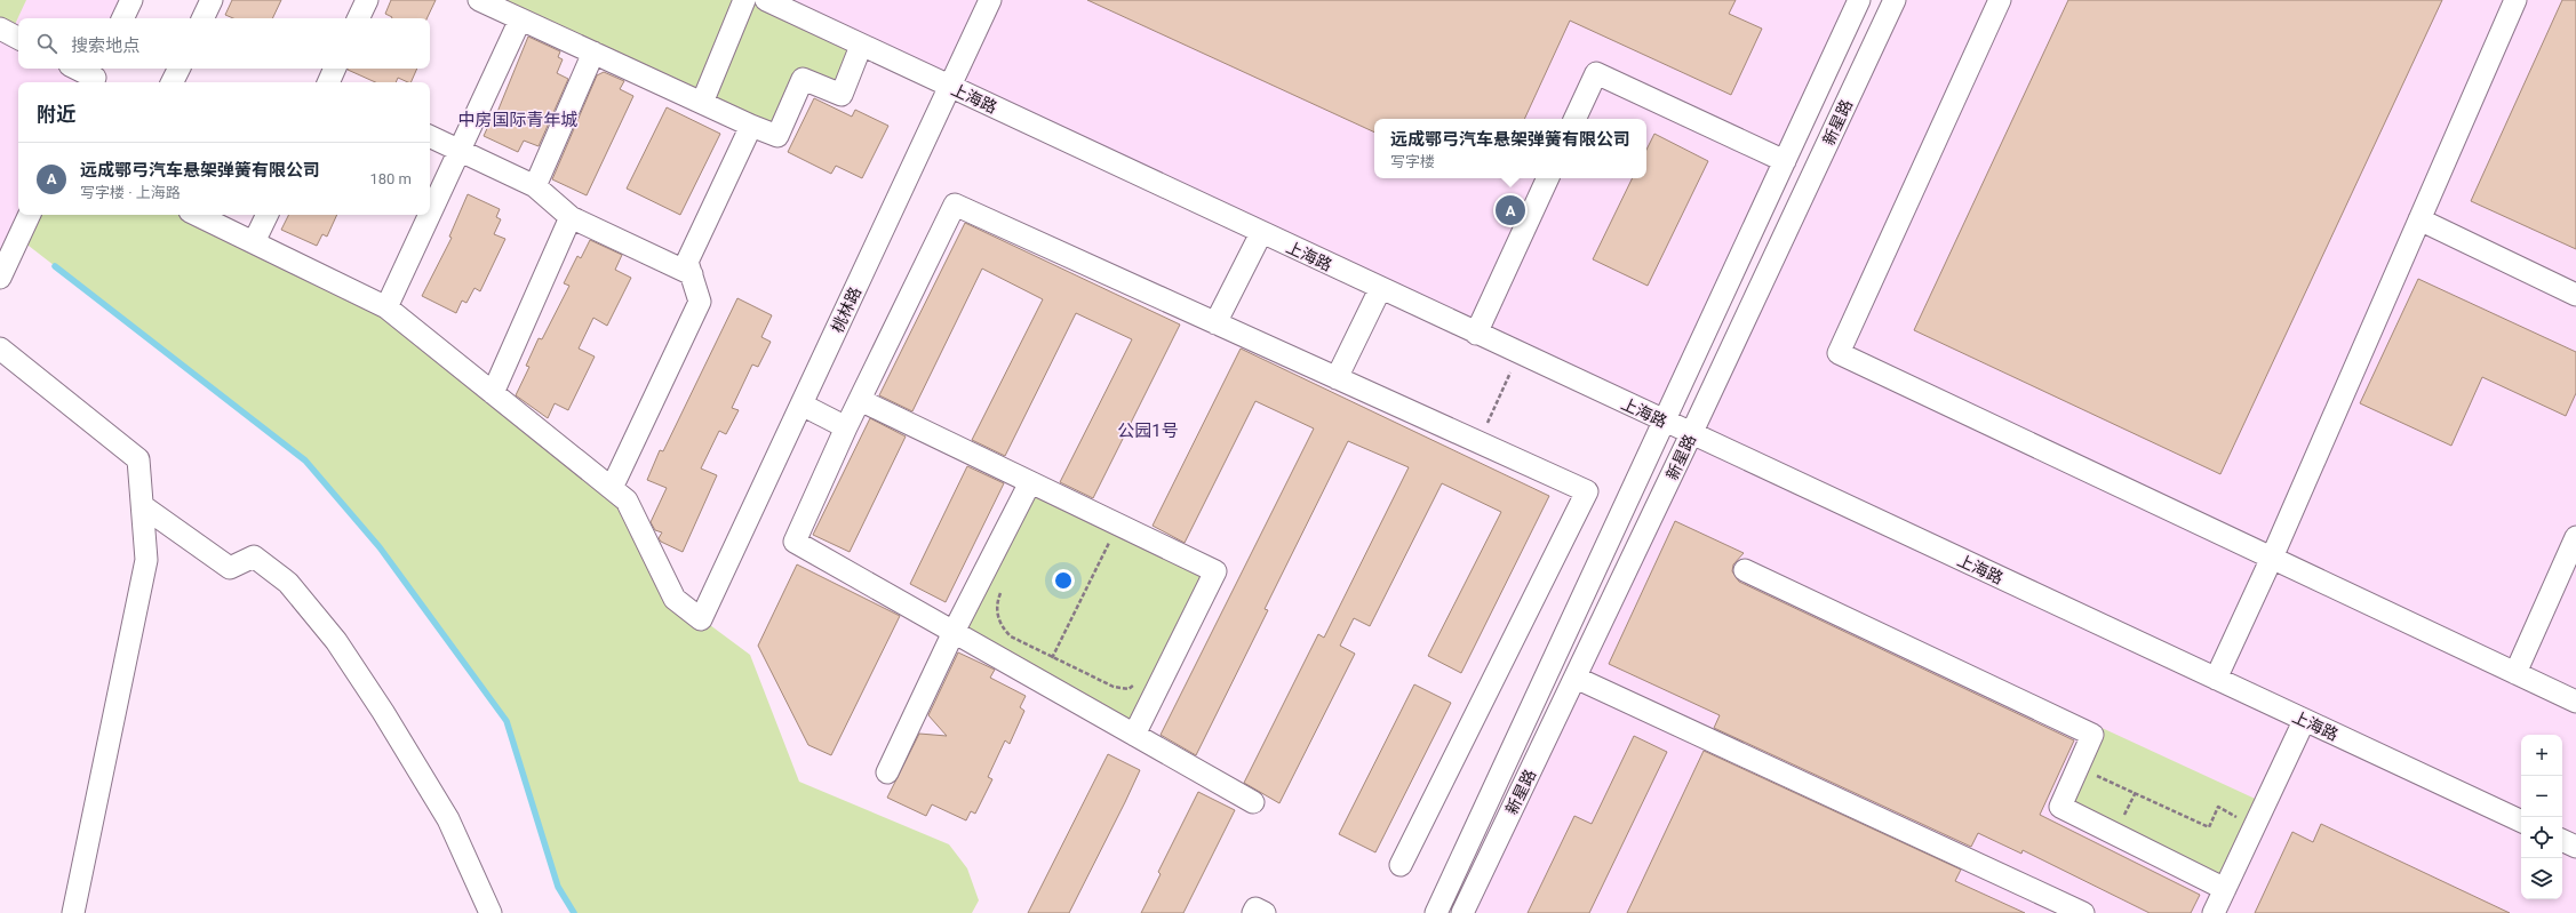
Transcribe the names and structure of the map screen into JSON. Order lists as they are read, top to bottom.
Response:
{
  "streets": {
    "street": ["上海路", "新星路", "桃林路"]
  },
  "crossings": [
    ["上海路", "新星路"],
    ["上海路", "桃林路"]
  ],
  "districts": ["中房国际青年城", "公园1号"],
  "page": {
    "search": "搜索地点",
    "heading": "附近",
    "popup": ["远成鄂弓汽车悬架弹簧有限公司", "写字楼"],
    "list": [
      {
        "mark": "A",
        "name": "远成鄂弓汽车悬架弹簧有限公司",
        "note": "写字楼 · 上海路",
        "value": "180 m"
      }
    ],
    "pins": "A",
    "map_buttons": ["+", "−"]
  }
}
